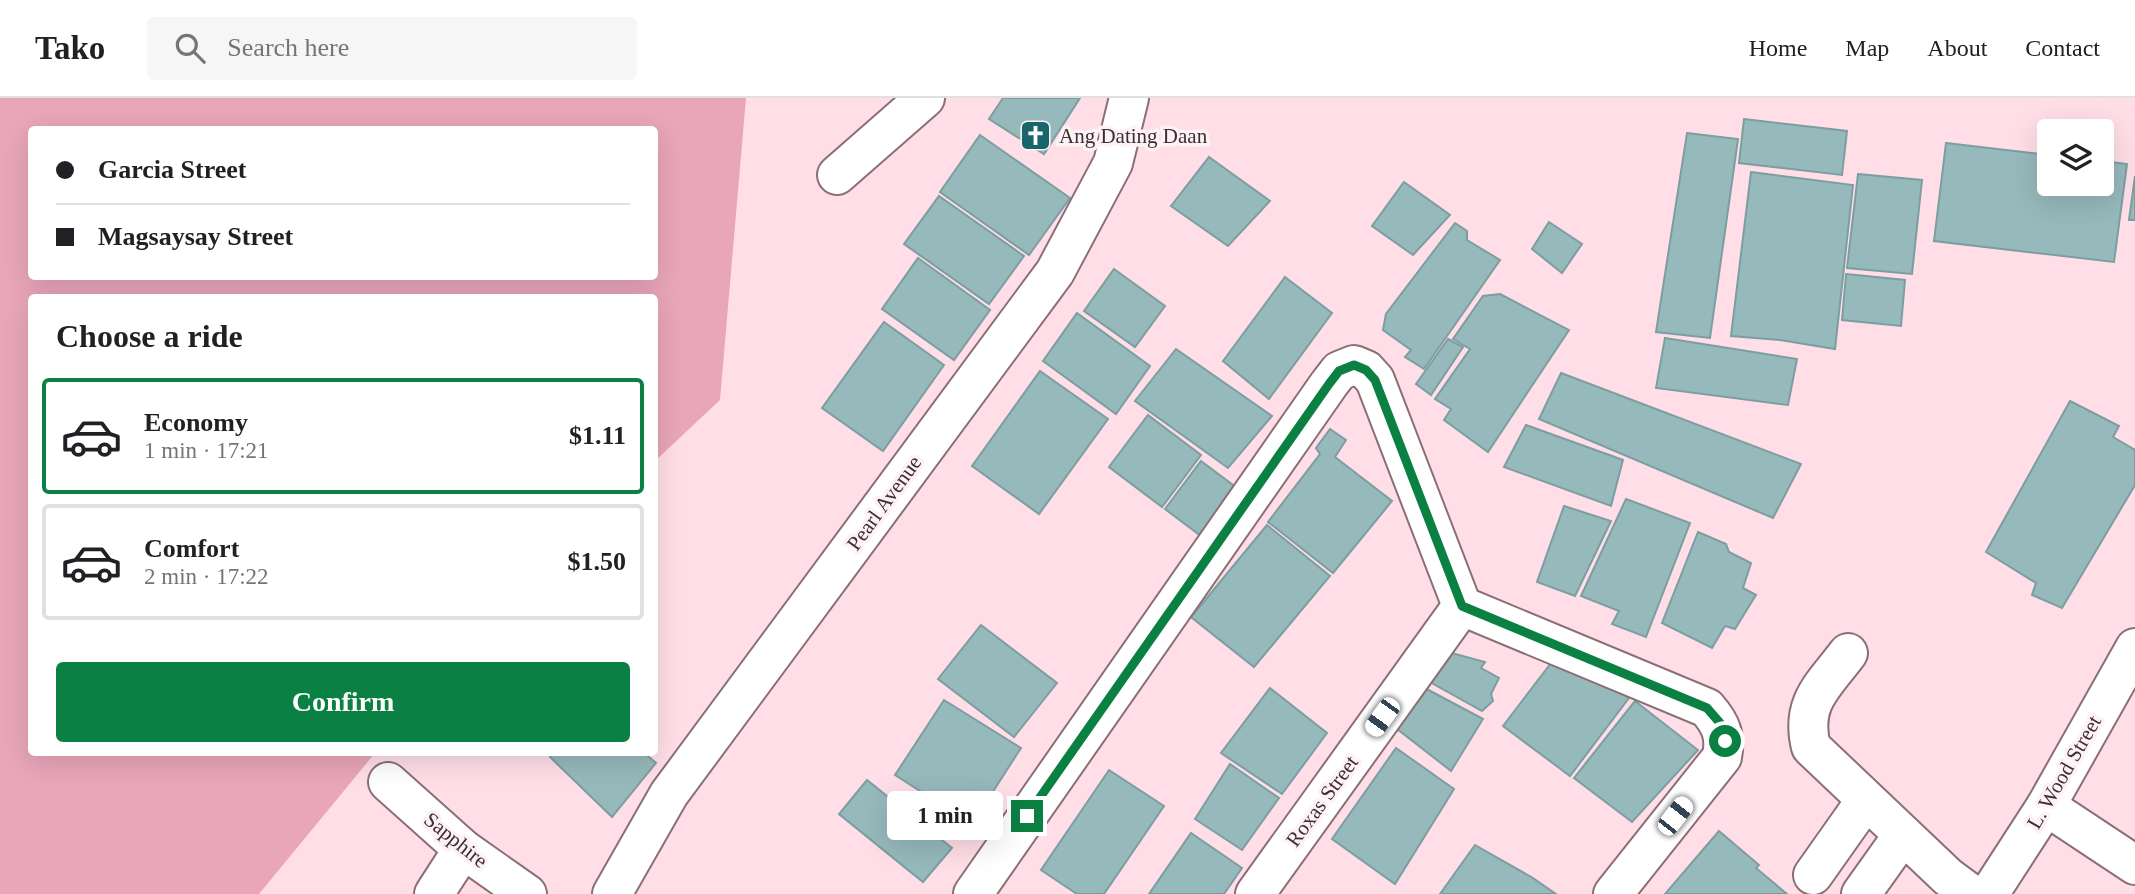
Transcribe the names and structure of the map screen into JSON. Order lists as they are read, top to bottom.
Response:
{
  "streets": {
    "street": [
      "Pearl Avenue",
      "L. Wood Street",
      "Roxas Street",
      "Sapphire"
    ]
  },
  "places": {
    "church": ["Ang Dating Daan"]
  },
  "page": {
    "header": "Tako",
    "search": "Search here",
    "nav": [
      "Home",
      "Map",
      "About",
      "Contact"
    ],
    "banner": ["Garcia Street", "Magsaysay Street"],
    "heading": "Choose a ride",
    "list": [
      {
        "name": "Economy",
        "note": "1 min · 17:21",
        "value": "$1.11"
      },
      {
        "name": "Comfort",
        "note": "2 min · 17:22",
        "value": "$1.50"
      }
    ],
    "buttons": "Confirm",
    "bubble": "1 min"
  }
}
